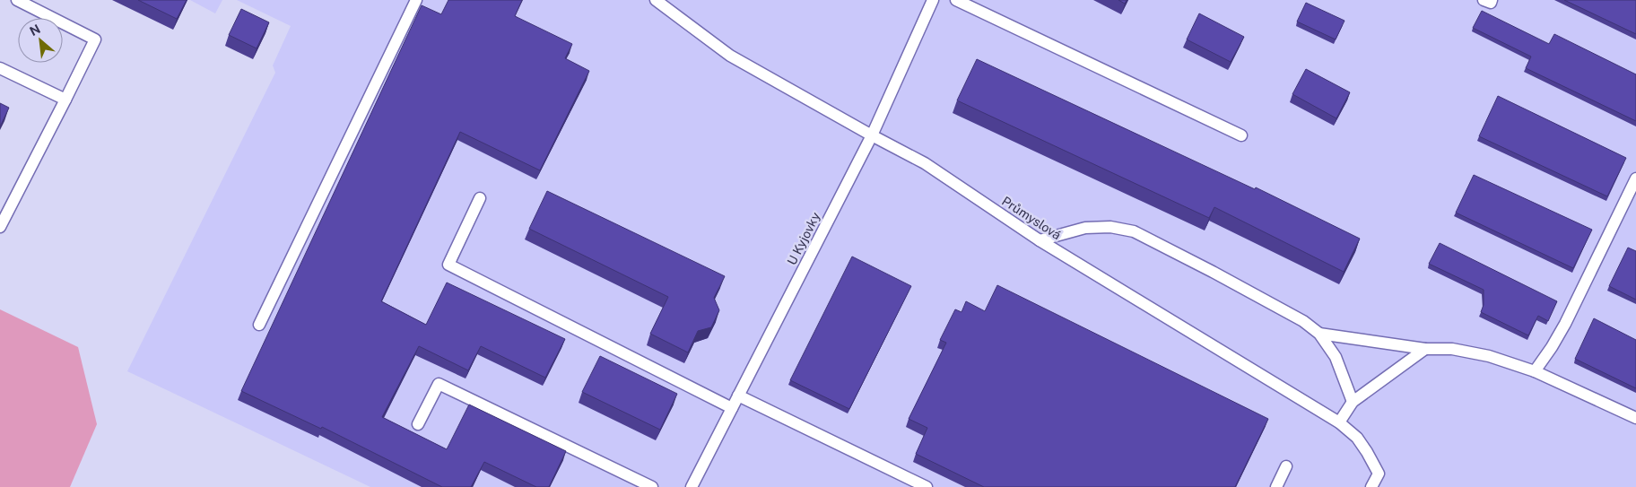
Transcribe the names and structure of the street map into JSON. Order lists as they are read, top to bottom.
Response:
{
  "streets": {
    "lane": ["Průmyslová", "U Kyjovky"]
  },
  "crossings": [
    ["Průmyslová", "U Kyjovky"]
  ],
  "north": "top left"
}
